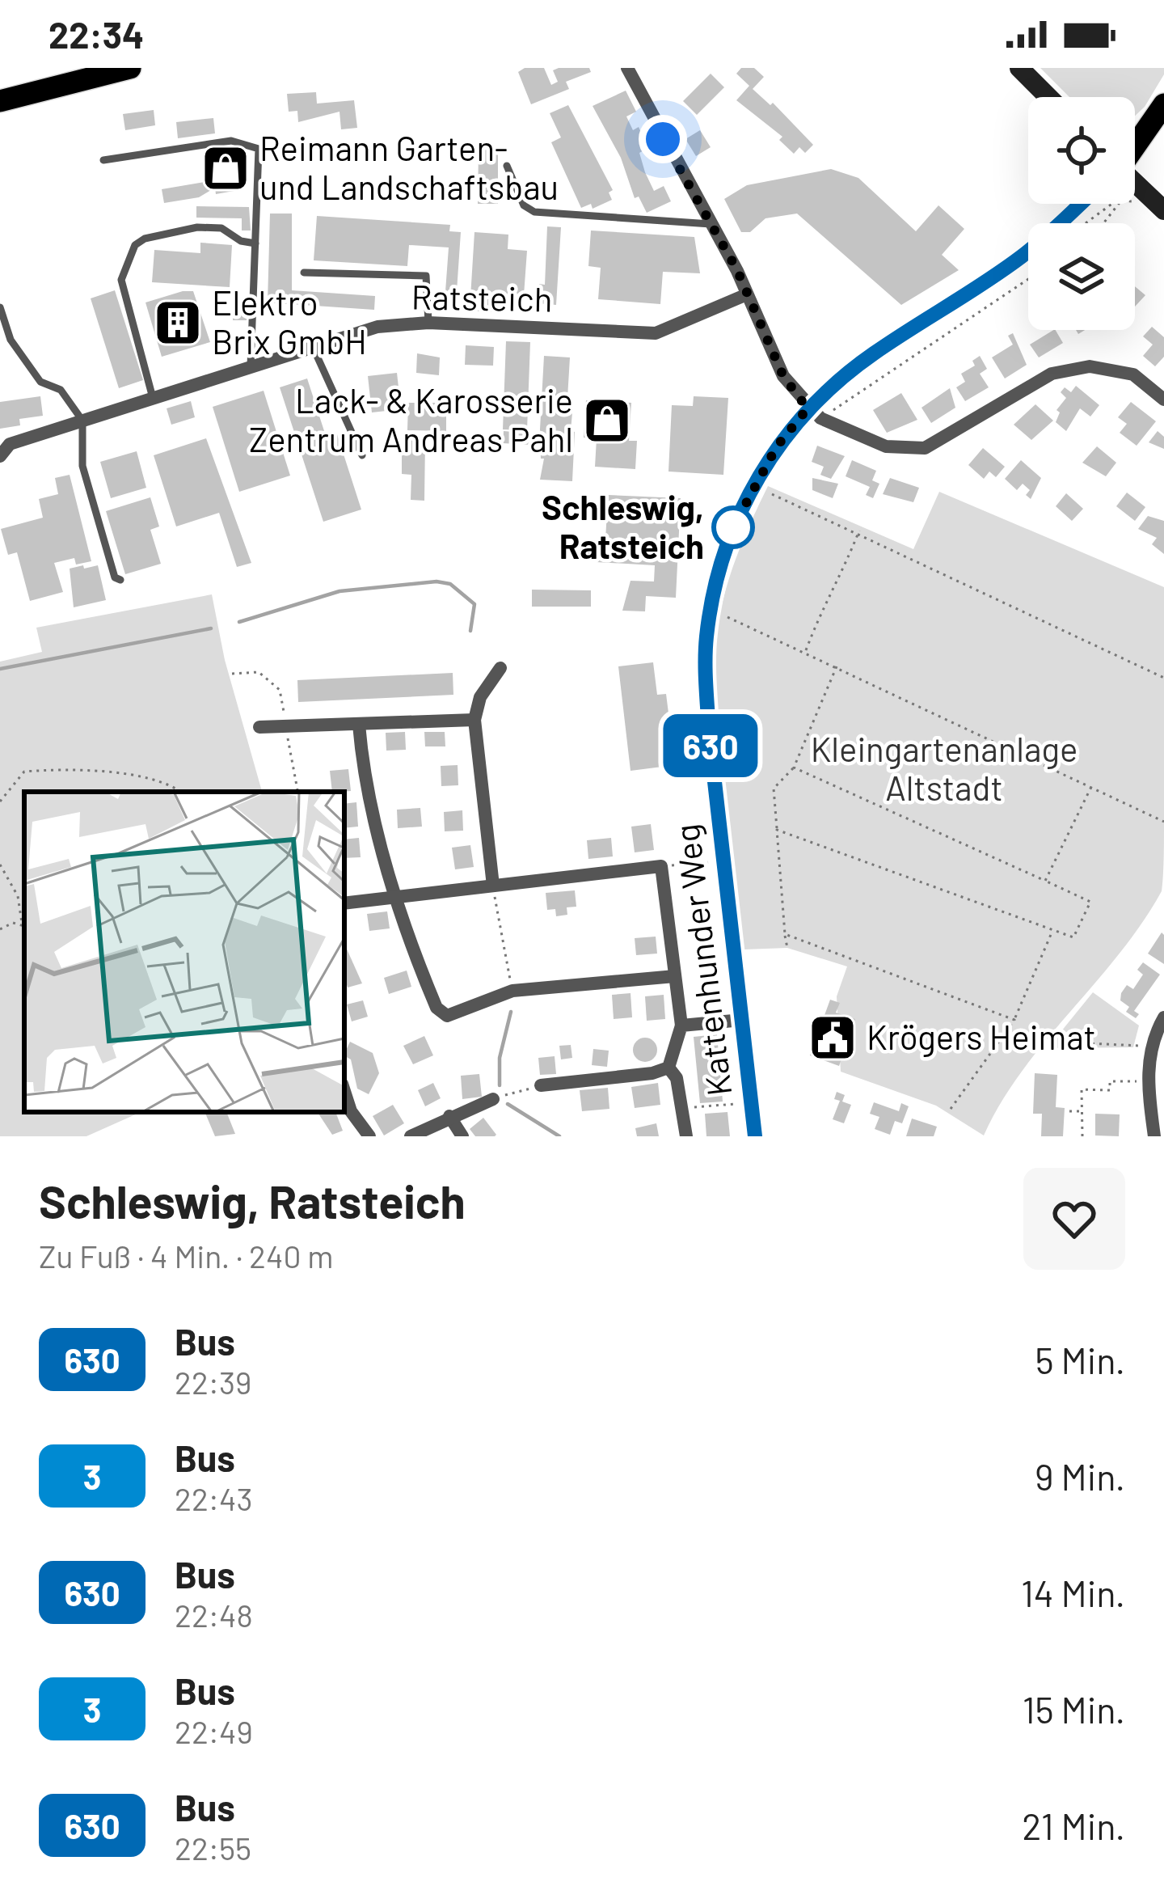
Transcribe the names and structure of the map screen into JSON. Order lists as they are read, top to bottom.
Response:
{
  "streets": {
    "street": ["Ratsteich", "Kattenhunder Weg"]
  },
  "parks": ["Kleingartenanlage Altstadt"],
  "places": {
    "shop": ["Reimann Garten- und Landschaftsbau", "Lack- & Karosserie Zentrum Andreas Pahl"],
    "building": ["Elektro Brix GmbH"],
    "other": ["Schleswig, Ratsteich"],
    "public building": ["Krögers Heimat"]
  },
  "lines": ["bus line 630"],
  "page": {
    "status": "22:34",
    "on_map": "630",
    "heading": ["Schleswig, Ratsteich", "Zu Fuß · 4 Min. · 240 m"],
    "list": [
      {
        "mark": "630",
        "name": "Bus",
        "note": "22:39",
        "value": "5 Min."
      },
      {
        "mark": "3",
        "name": "Bus",
        "note": "22:43",
        "value": "9 Min."
      },
      {
        "mark": "630",
        "name": "Bus",
        "note": "22:48",
        "value": "14 Min."
      },
      {
        "mark": "3",
        "name": "Bus",
        "note": "22:49",
        "value": "15 Min."
      },
      {
        "mark": "630",
        "name": "Bus",
        "note": "22:55",
        "value": "21 Min."
      }
    ]
  }
}
